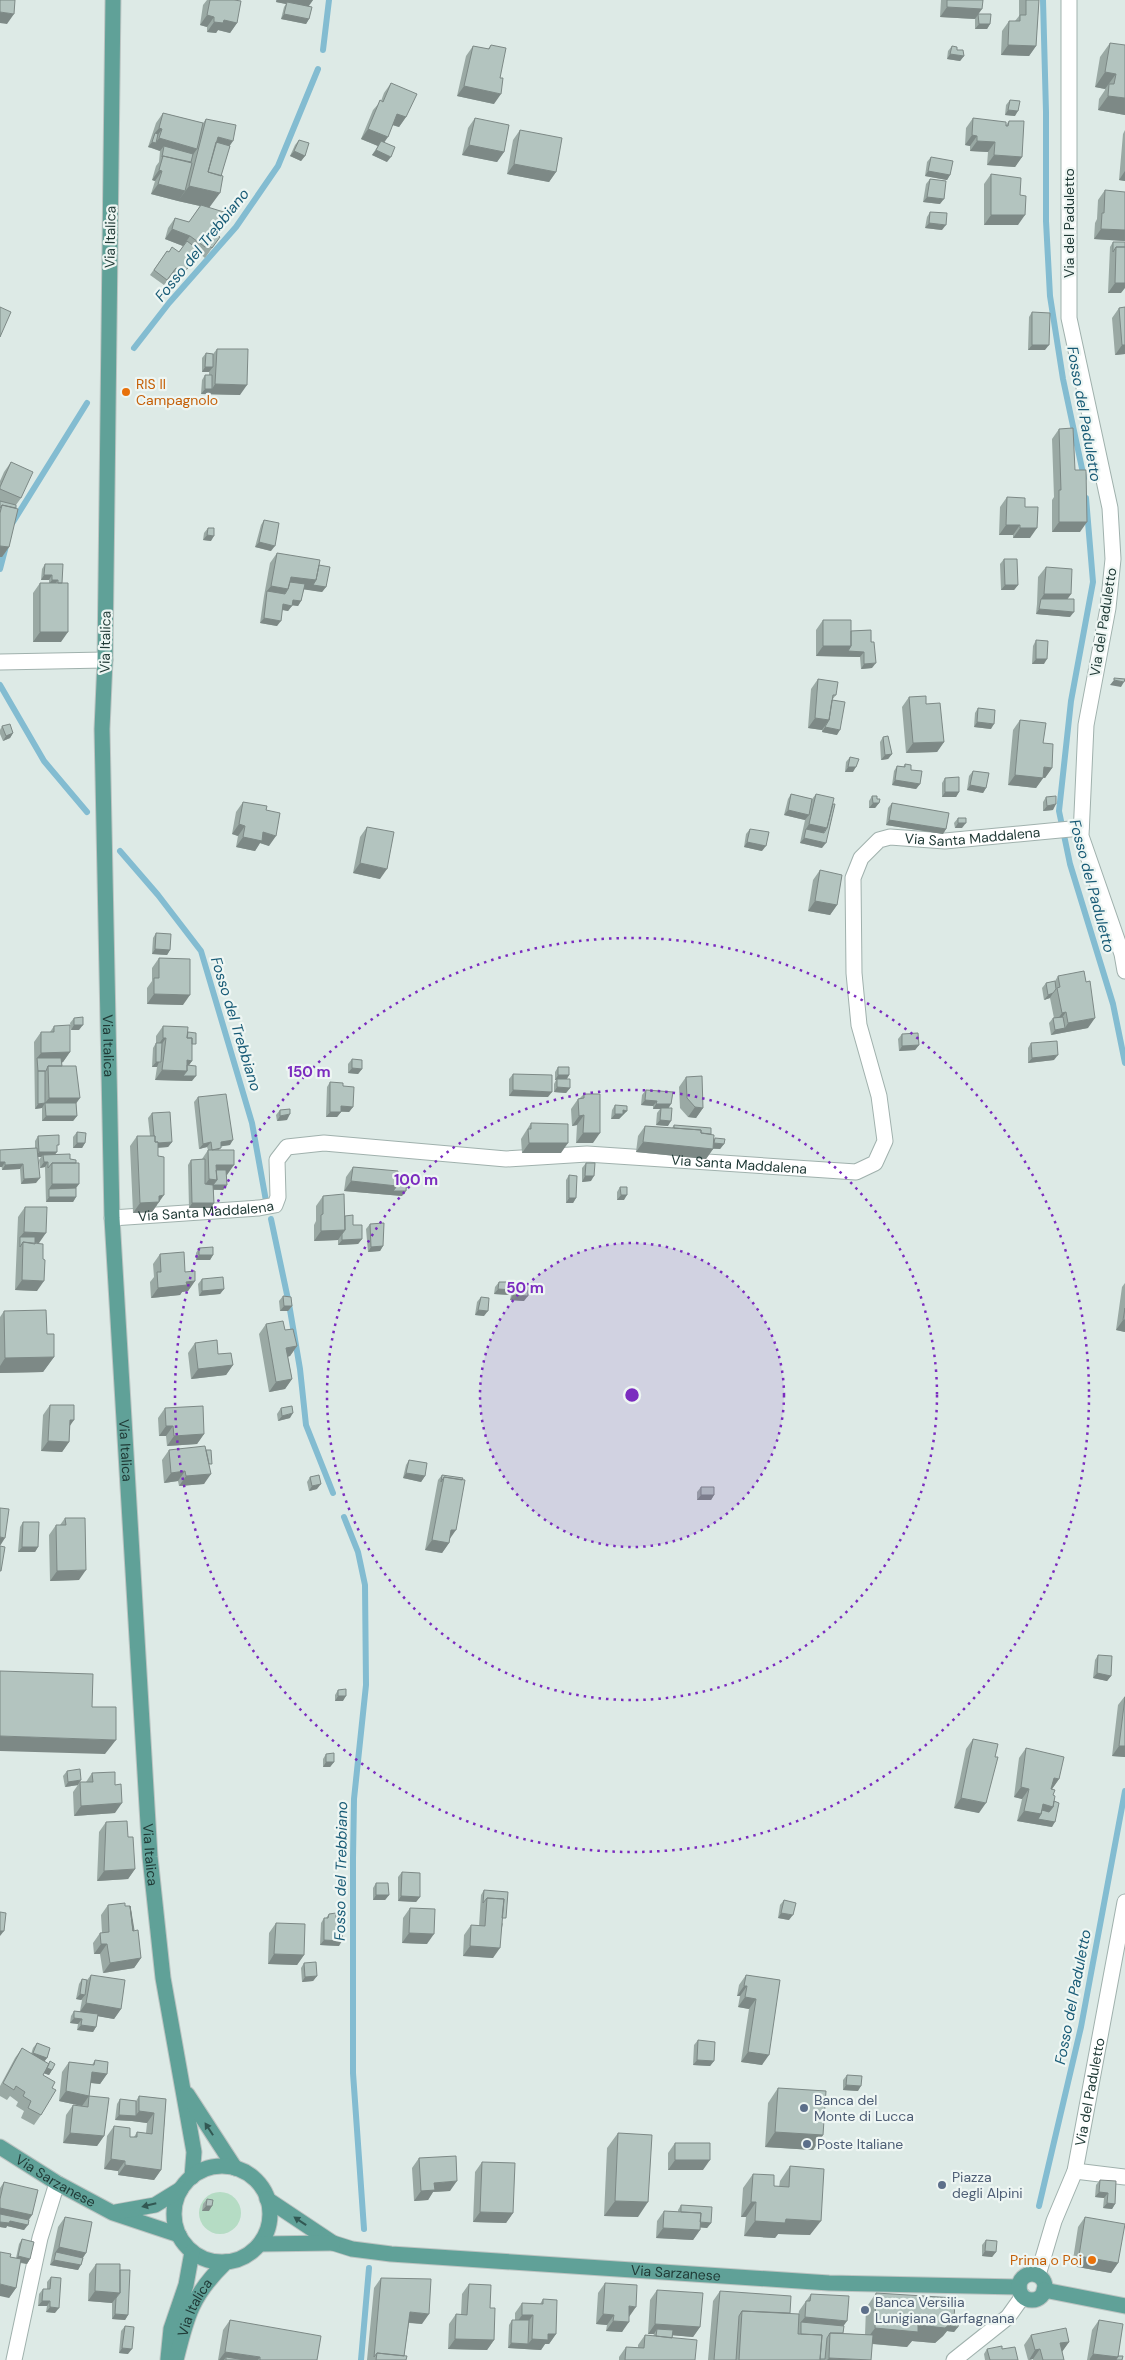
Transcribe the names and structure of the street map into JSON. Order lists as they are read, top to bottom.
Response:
{
  "streets": {
    "main road": ["Via Italica", "Via Sarzanese"],
    "street": ["Via del Paduletto", "Via Santa Maddalena"]
  },
  "crossings": [
    ["Via del Paduletto", "Via Santa Maddalena"],
    ["Via del Paduletto", "Via Sarzanese"],
    ["Via Italica", "Via Santa Maddalena"],
    ["Via Italica", "Via Sarzanese"]
  ],
  "water": ["Fosso del Trebbiano", "Fosso del Paduletto"],
  "places": [
    "RIS Il Campagnolo",
    "Banca del Monte di Lucca",
    "Poste Italiane",
    "Piazza degli Alpini",
    "Prima o Poi",
    "Banca Versilia Lunigiana Garfagnana"
  ],
  "rings": ["150 m", "100 m", "50 m"]
}
